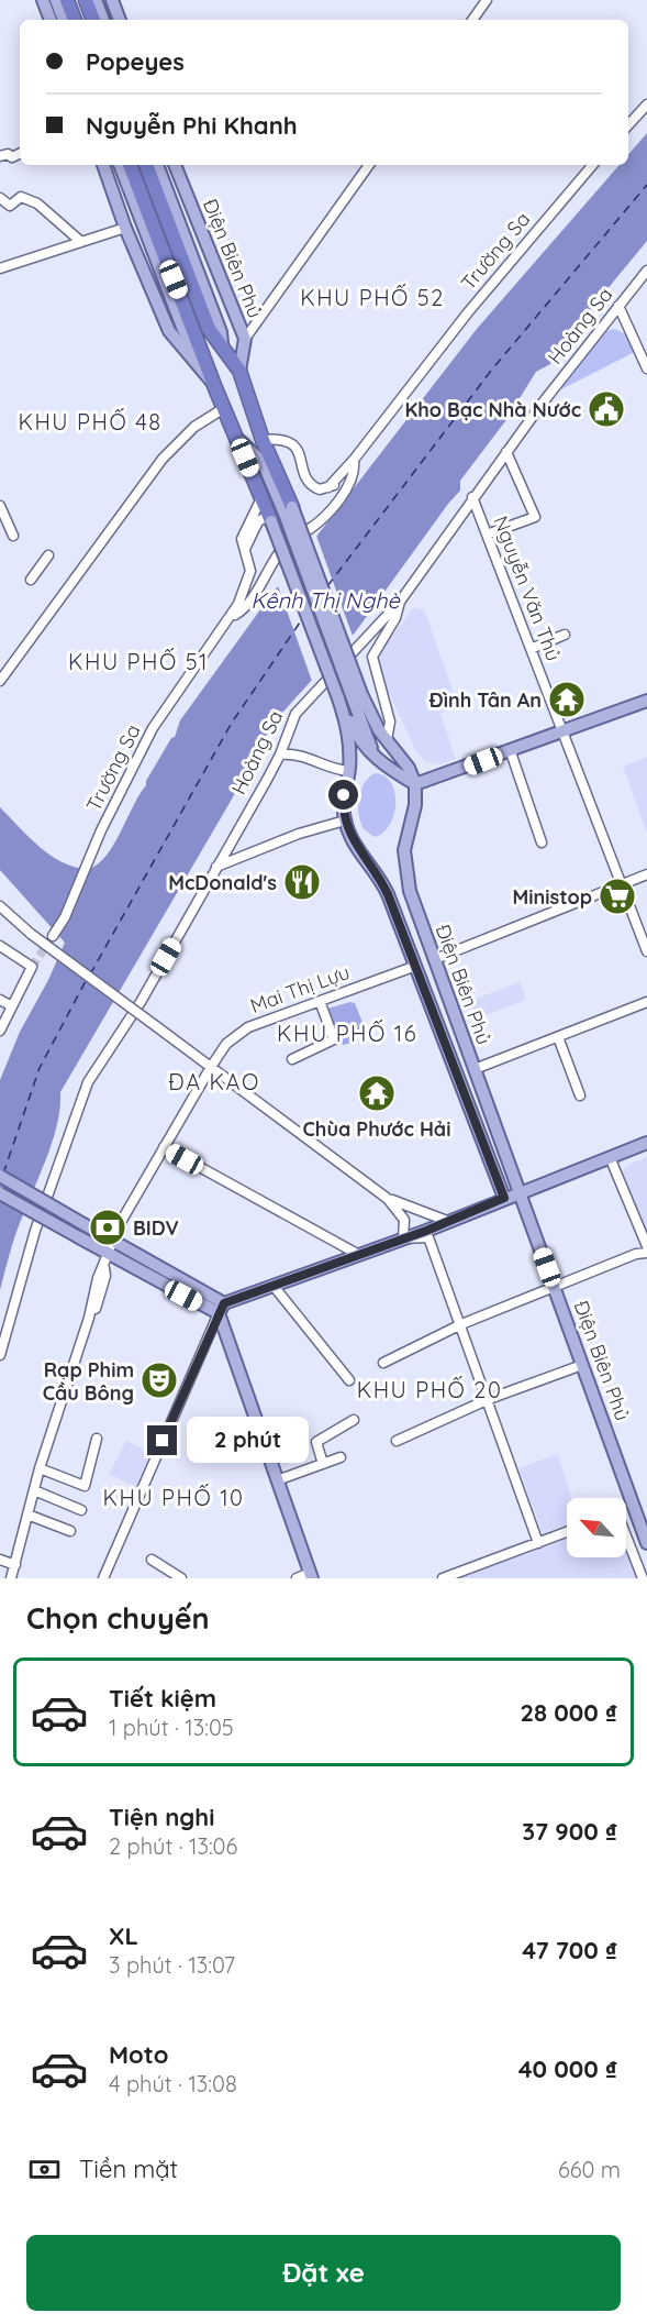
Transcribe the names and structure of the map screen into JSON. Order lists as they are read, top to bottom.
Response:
{
  "streets": {
    "highway": ["Điện Biên Phủ"],
    "main road": ["Ðiện Biên Phủ"],
    "street": [
      "Trường Sa",
      "Hoàng Sa",
      "Nguyễn Văn Thủ",
      "Mai Thị Lựu"
    ]
  },
  "crossings": [
    ["Điện Biên Phủ", "Ðiện Biên Phủ"],
    ["Hoàng Sa", "Nguyễn Văn Thủ"],
    ["Ðiện Biên Phủ", "Mai Thị Lựu"]
  ],
  "districts": [
    "KHU PHỐ 52",
    "KHU PHỐ 48",
    "KHU PHỐ 51",
    "KHU PHỐ 16",
    "ĐA KAO",
    "KHU PHỐ 20",
    "KHU PHỐ 10"
  ],
  "water": ["Kênh Thị Nghè"],
  "places": {
    "public building": ["Kho Bạc Nhà Nước"],
    "temple": ["Đình Tân An", "Chùa Phước Hải"],
    "restaurant": ["McDonald's"],
    "supermarket": ["Ministop"],
    "bank": ["BIDV"],
    "theatre": ["Rạp Phim Cầu Bông"]
  },
  "north": "top left",
  "page": {
    "banner": ["Popeyes", "Nguyễn Phi Khanh"],
    "bubble": "2 phút",
    "heading": "Chọn chuyến",
    "list": [
      {
        "name": "Tiết kiệm",
        "note": "1 phút · 13:05",
        "value": "28 000 ₫"
      },
      {
        "name": "Tiện nghi",
        "note": "2 phút · 13:06",
        "value": "37 900 ₫"
      },
      {
        "name": "XL",
        "note": "3 phút · 13:07",
        "value": "47 700 ₫"
      },
      {
        "name": "Moto",
        "note": "4 phút · 13:08",
        "value": "40 000 ₫"
      }
    ],
    "pay": ["Tiền mặt", "660 m"],
    "buttons": "Đặt xe"
  }
}
